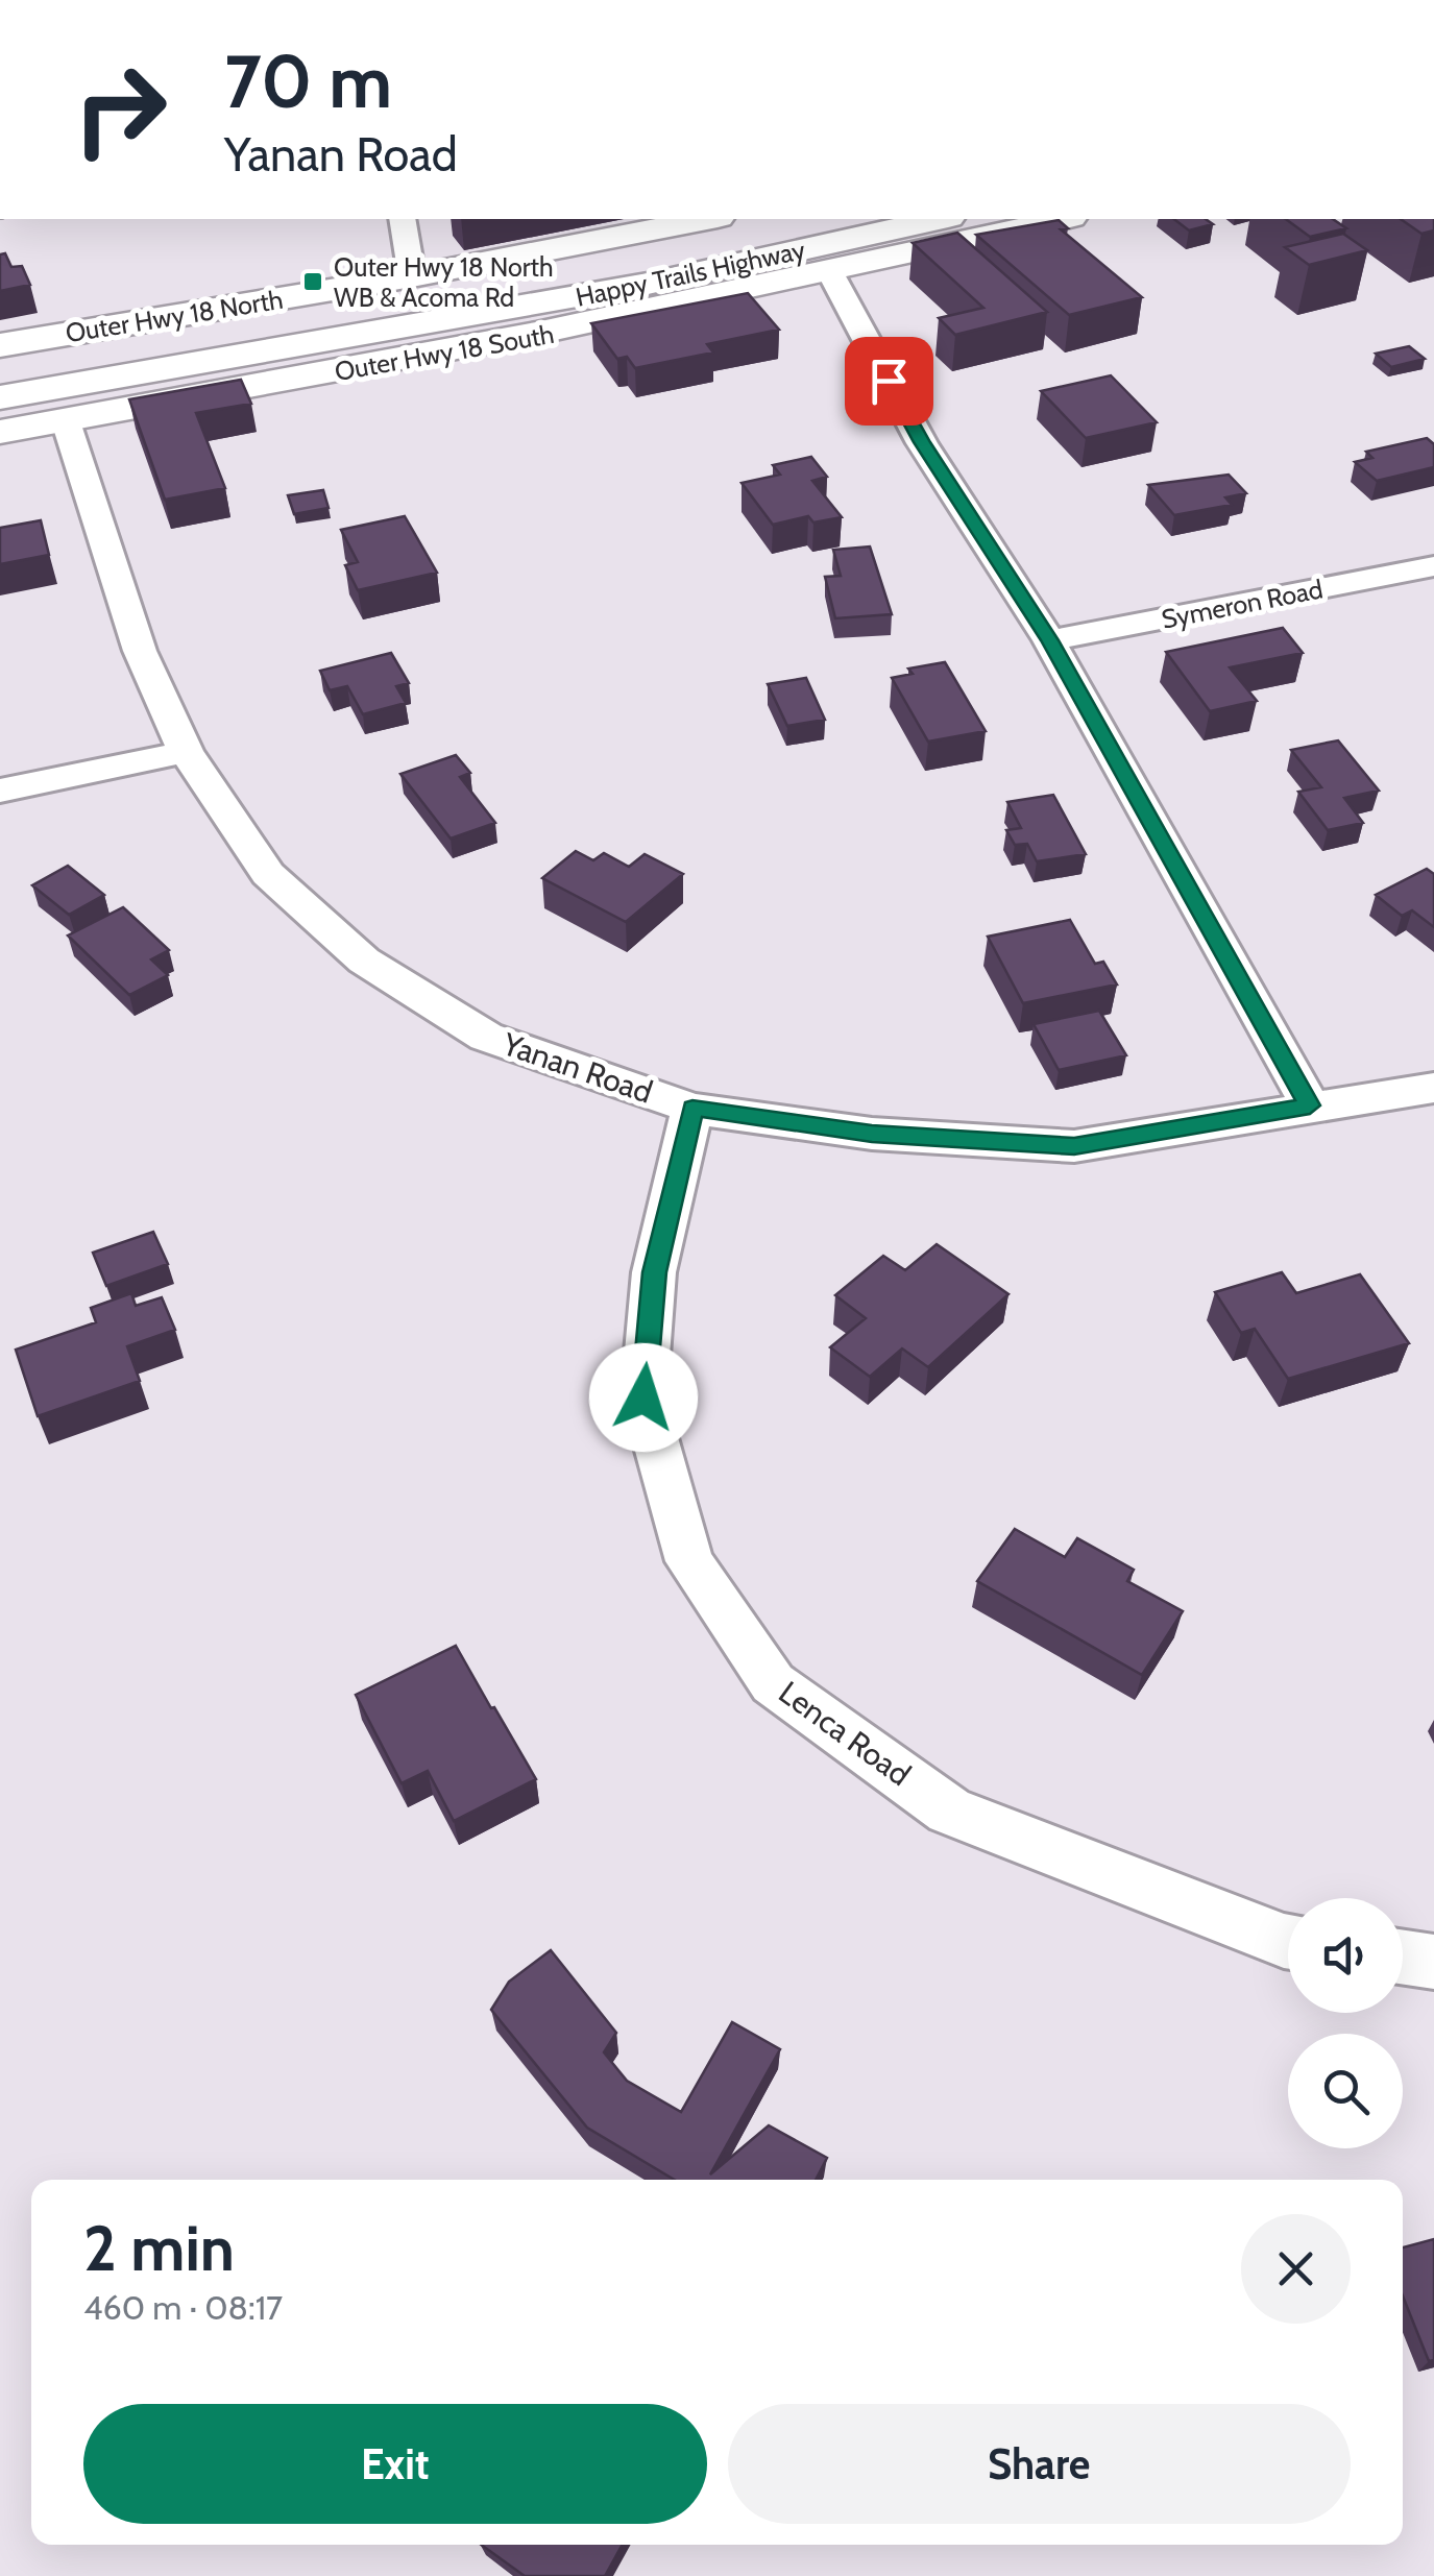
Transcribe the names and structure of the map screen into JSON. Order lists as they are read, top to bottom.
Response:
{
  "streets": {
    "street": [
      "Happy Trails Highway",
      "Outer Hwy 18 North",
      "Outer Hwy 18 South",
      "Symeron Road",
      "Yanan Road",
      "Lenca Road"
    ]
  },
  "crossings": [
    ["Outer Hwy 18 South", "Yanan Road"],
    ["Yanan Road", "Lenca Road"]
  ],
  "places": {
    "transit": ["Outer Hwy 18 North WB & Acoma Rd"]
  },
  "page": {
    "turn": ["70 m", "Yanan Road"],
    "heading": ["2 min", "460 m · 08:17"],
    "buttons": ["Exit", "Share"]
  }
}
